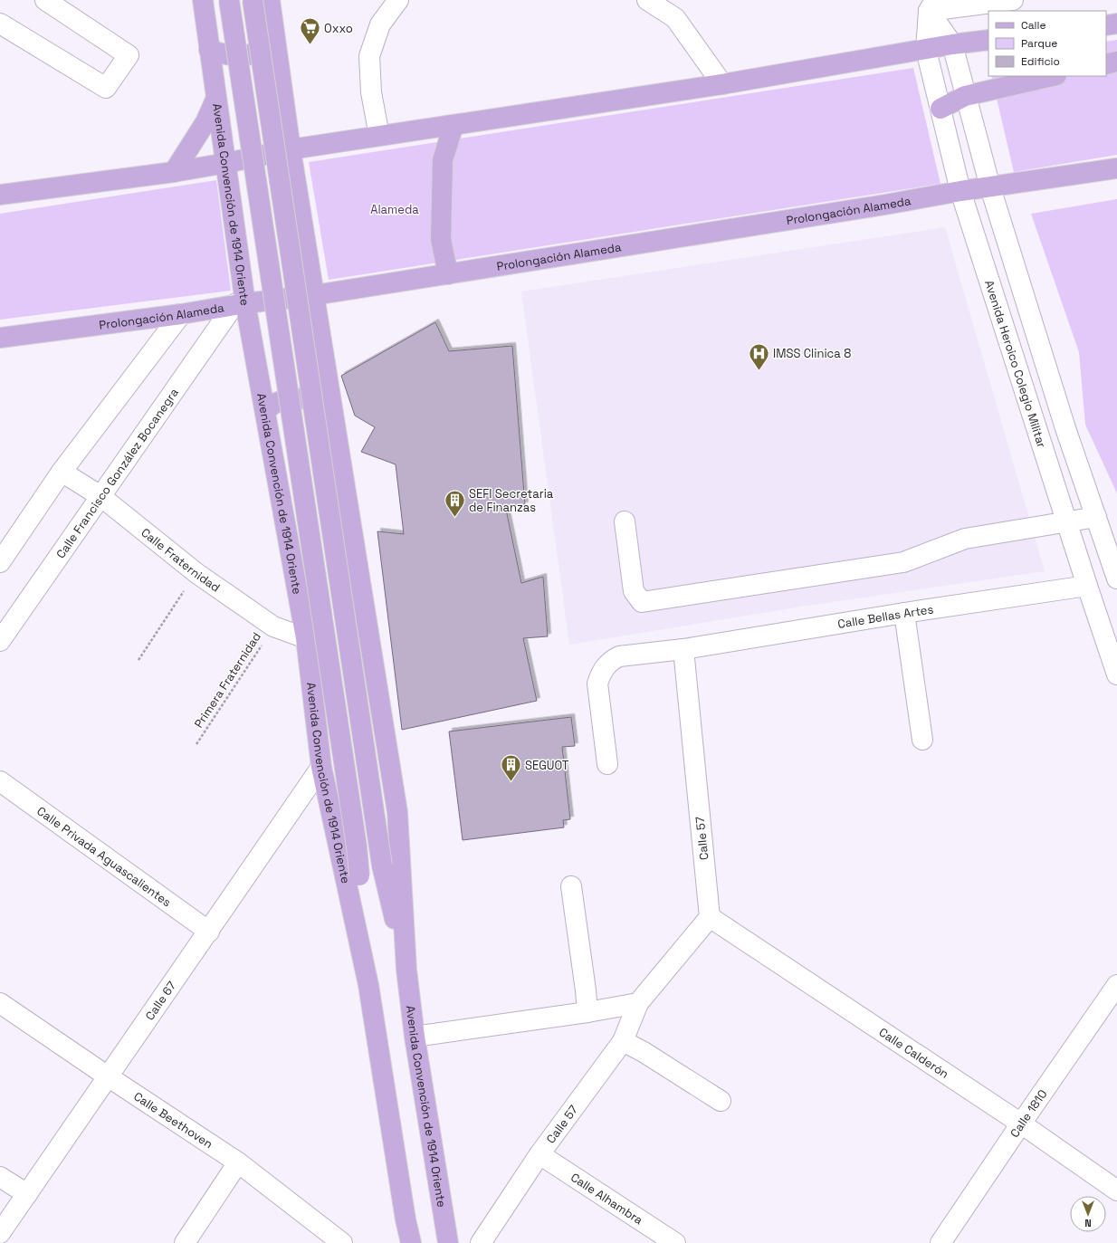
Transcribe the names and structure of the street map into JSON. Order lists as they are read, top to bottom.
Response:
{
  "streets": {
    "main road": ["Avenida Convención de 1914 Oriente", "Prolongación Alameda"],
    "street": [
      "Avenida Heroico Colegio Militar",
      "Calle Francisco González Bocanegra",
      "Calle Fraternidad",
      "Calle Bellas Artes",
      "Calle 57",
      "Calle Privada Aguascalientes",
      "Calle 67",
      "Calle Calderón",
      "Calle 1810",
      "Calle Beethoven",
      "Calle Alhambra"
    ],
    "path": ["Primera Fraternidad"]
  },
  "crossings": [
    ["Avenida Convención de 1914 Oriente", "Prolongación Alameda"],
    ["Avenida Convención de 1914 Oriente", "Calle Francisco González Bocanegra"],
    ["Avenida Convención de 1914 Oriente", "Calle Fraternidad"],
    ["Avenida Convención de 1914 Oriente", "Calle 67"],
    ["Prolongación Alameda", "Avenida Heroico Colegio Militar"],
    ["Prolongación Alameda", "Calle Francisco González Bocanegra"],
    ["Avenida Heroico Colegio Militar", "Calle Bellas Artes"],
    ["Calle Francisco González Bocanegra", "Calle Fraternidad"],
    ["Calle Fraternidad", "Primera Fraternidad"],
    ["Calle Bellas Artes", "Calle 57"],
    ["Calle 57", "Calle Calderón"],
    ["Calle 57", "Calle Alhambra"],
    ["Calle Privada Aguascalientes", "Calle 67"],
    ["Calle 67", "Calle Beethoven"],
    ["Calle Calderón", "Calle 1810"]
  ],
  "parks": ["Alameda"],
  "places": {
    "supermarket": ["Oxxo"],
    "hospital": ["IMSS Clinica 8"],
    "building": ["SEFI Secretaria de Finanzas", "SEGUOT"]
  },
  "legend": ["Calle", "Parque", "Edificio"],
  "north": "bottom"
}
